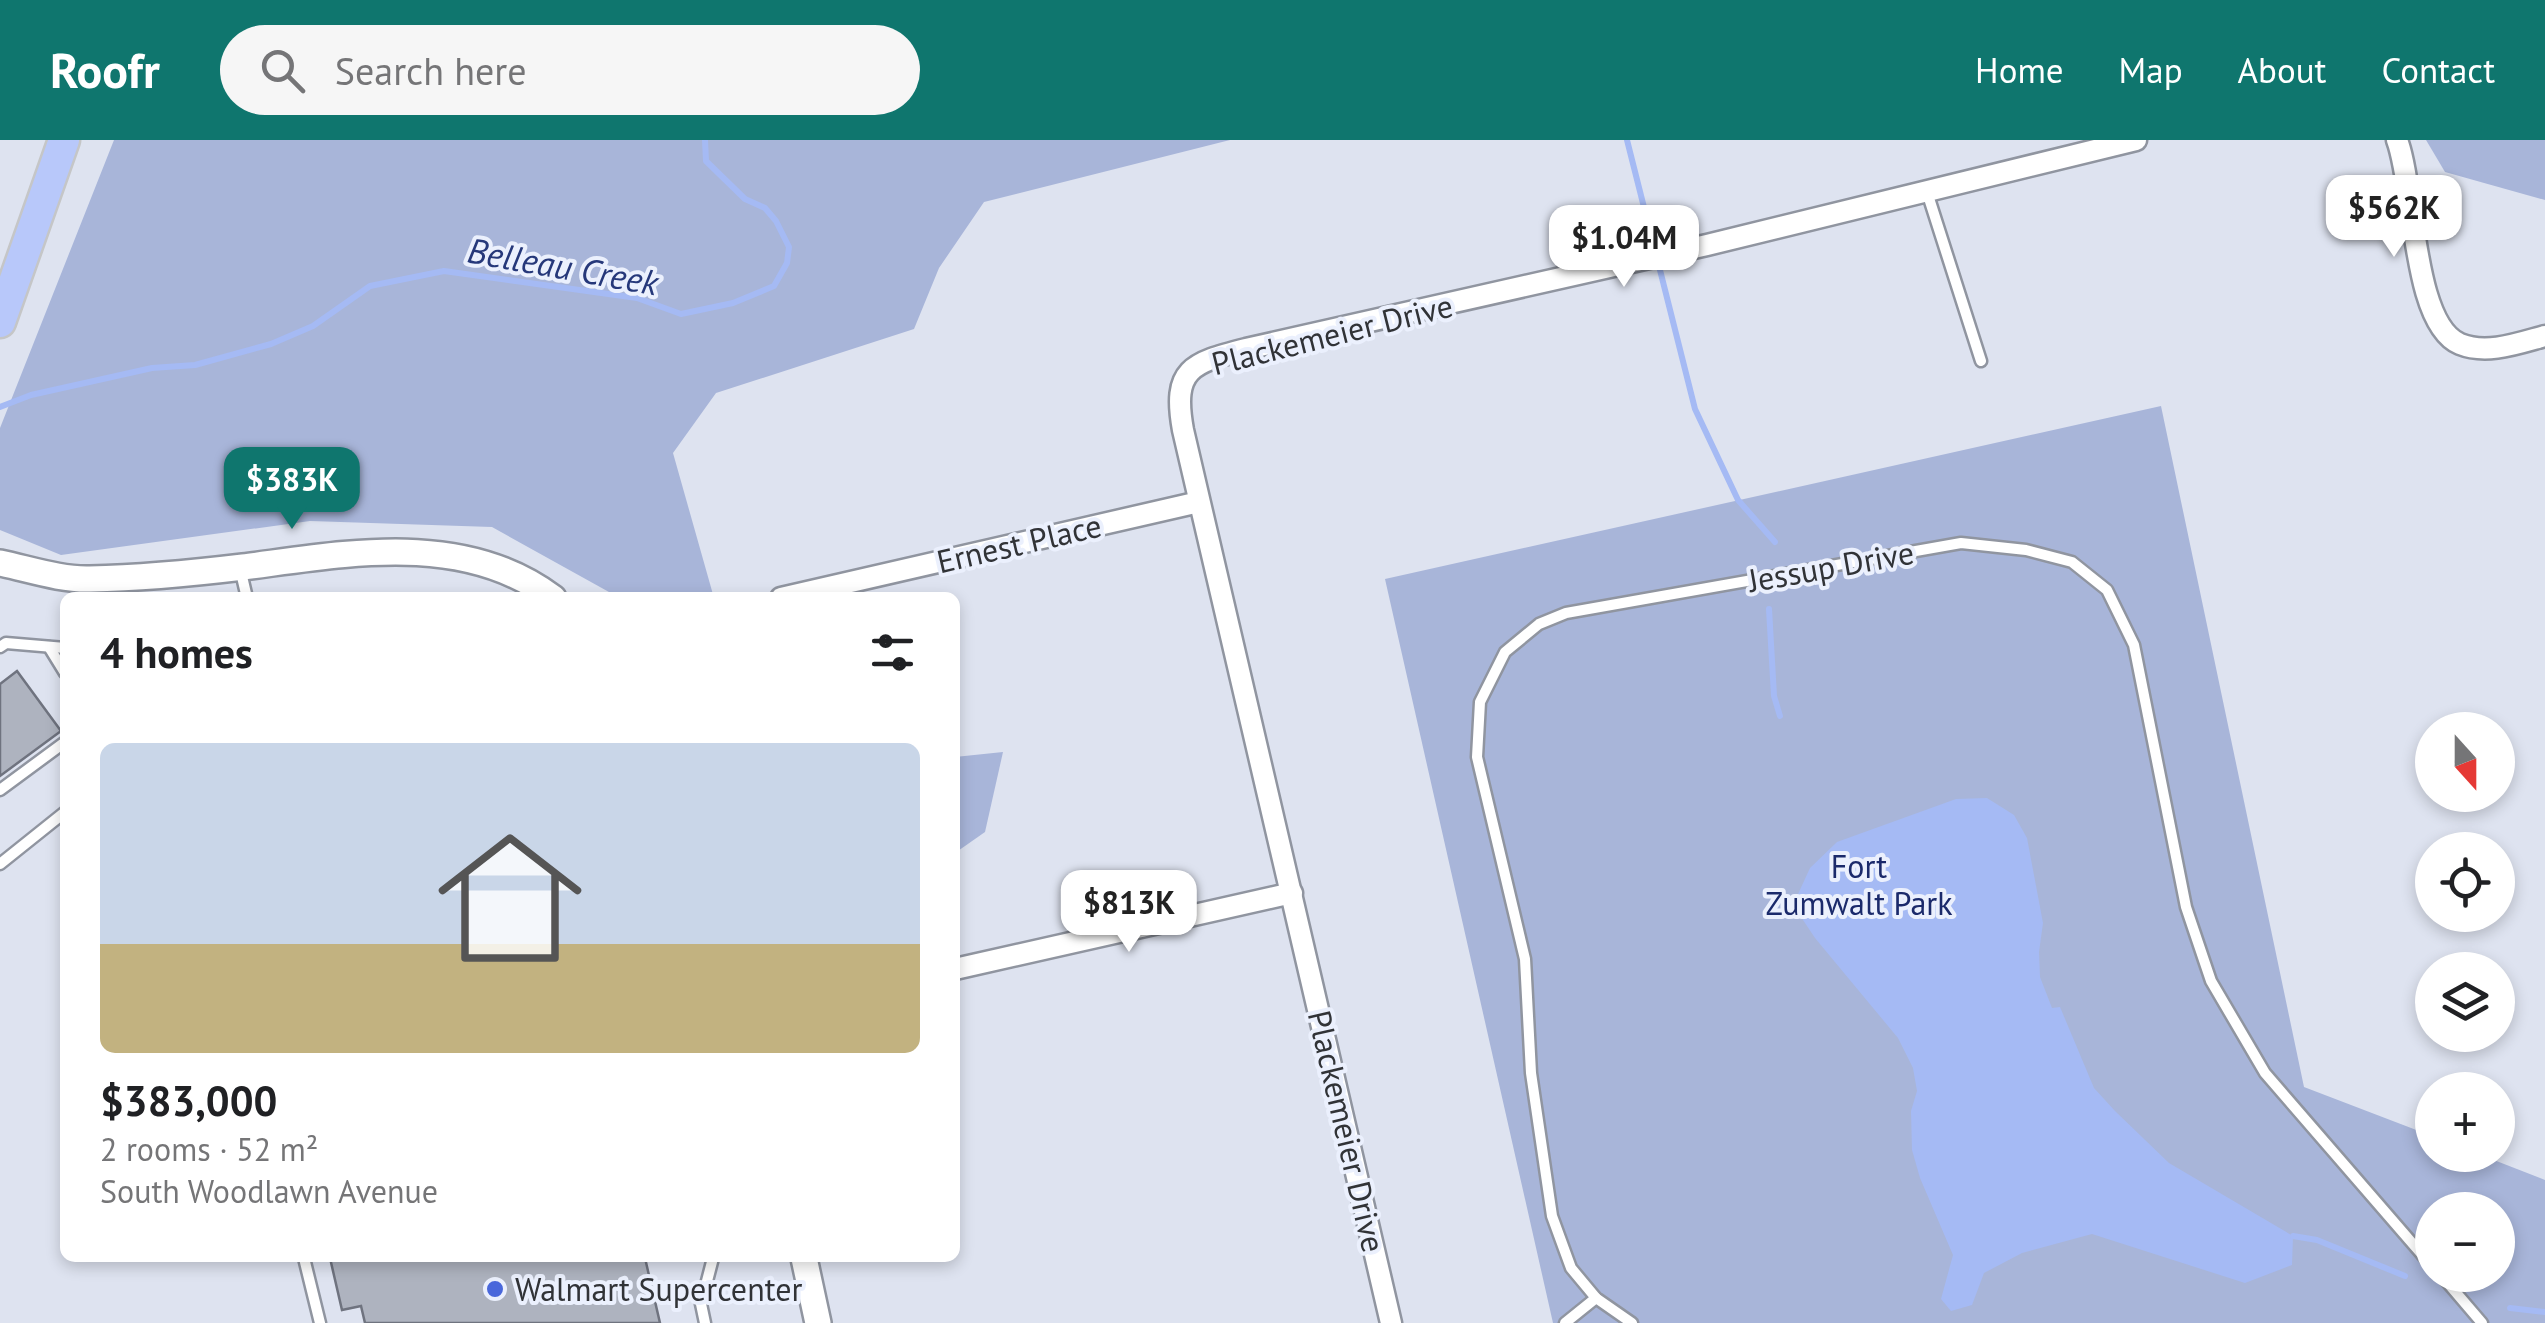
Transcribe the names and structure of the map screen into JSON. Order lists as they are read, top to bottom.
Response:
{
  "streets": {
    "street": ["Plackemeier Drive", "Ernest Place"],
    "lane": ["Jessup Drive"]
  },
  "crossings": [
    ["Plackemeier Drive", "Ernest Place"]
  ],
  "water": ["Belleau Creek"],
  "parks": ["Fort Zumwalt Park"],
  "places": ["Walmart Supercenter"],
  "north": "bottom",
  "page": {
    "header": "Roofr",
    "search": "Search here",
    "nav": [
      "Home",
      "Map",
      "About",
      "Contact"
    ],
    "price": [
      "$562K",
      "$1.04M",
      "$383K",
      "$813K"
    ],
    "heading": "4 homes",
    "map_buttons": ["+", "−"],
    "list": [
      {
        "name": "$383,000",
        "note": "2 rooms · 52 m² · South Woodlawn Avenue"
      }
    ]
  }
}
